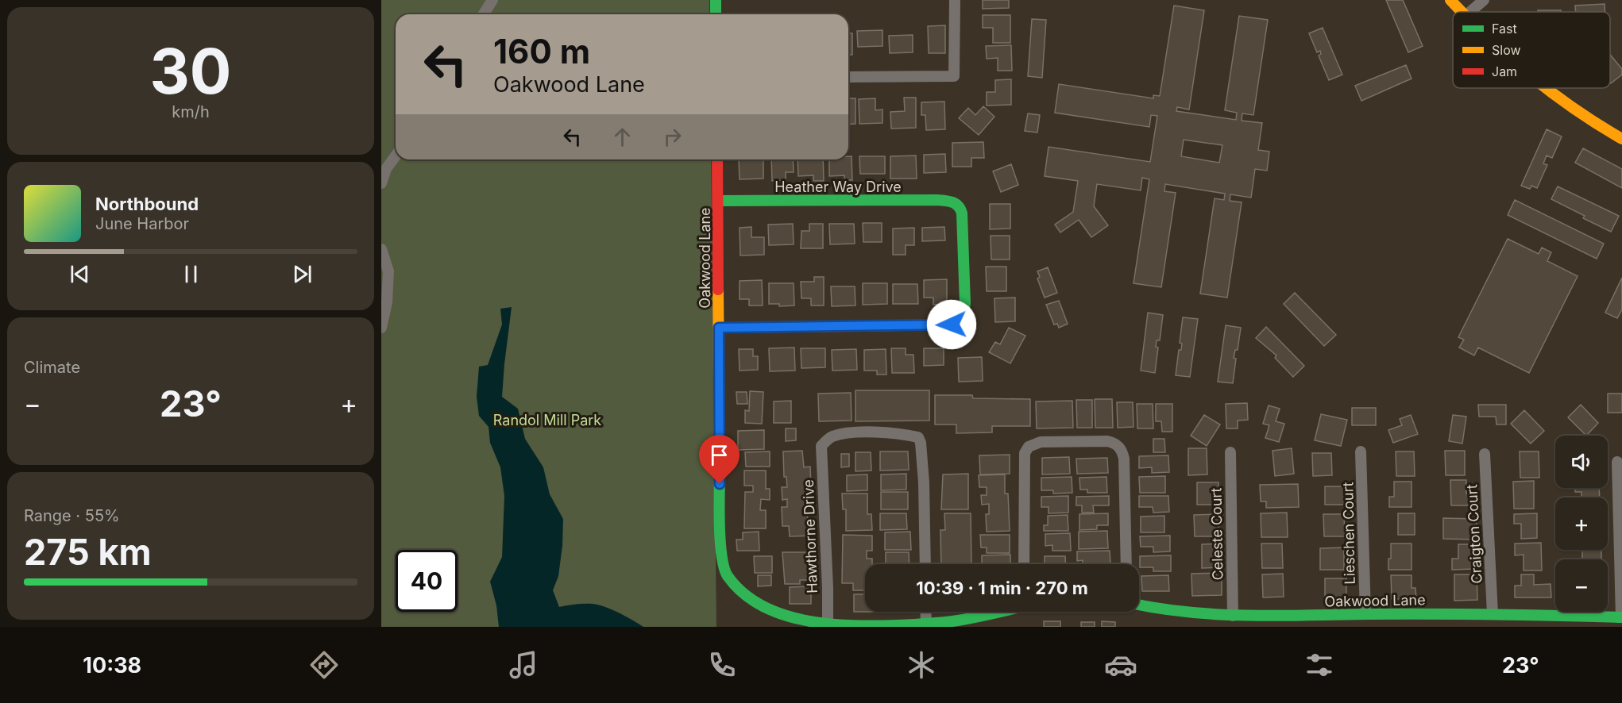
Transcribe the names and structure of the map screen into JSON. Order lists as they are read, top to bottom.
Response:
{
  "streets": {
    "street": [
      "Heather Way Drive",
      "Oakwood Lane",
      "Lieschen Court",
      "Celeste Court",
      "Craigton Court",
      "Hawthorne Drive"
    ]
  },
  "crossings": [
    ["Heather Way Drive", "Oakwood Lane"],
    ["Oakwood Lane", "Lieschen Court"],
    ["Oakwood Lane", "Celeste Court"],
    ["Oakwood Lane", "Craigton Court"],
    ["Oakwood Lane", "Hawthorne Drive"]
  ],
  "parks": ["Randol Mill Park"],
  "legend": ["Fast", "Slow", "Jam"],
  "page": {
    "tile": [
      ["30", "km/h"],
      "Climate",
      ["Range · 55%", "275 km"]
    ],
    "turn": ["160 m", "Oakwood Lane"],
    "song": ["Northbound", "June Harbor"],
    "heat": ["−", "23°", "+"],
    "map_buttons": ["+", "−"],
    "limit": "40",
    "trip": "10:39 · 1 min · 270 m",
    "tabs": ["10:38", "23°"]
  }
}
